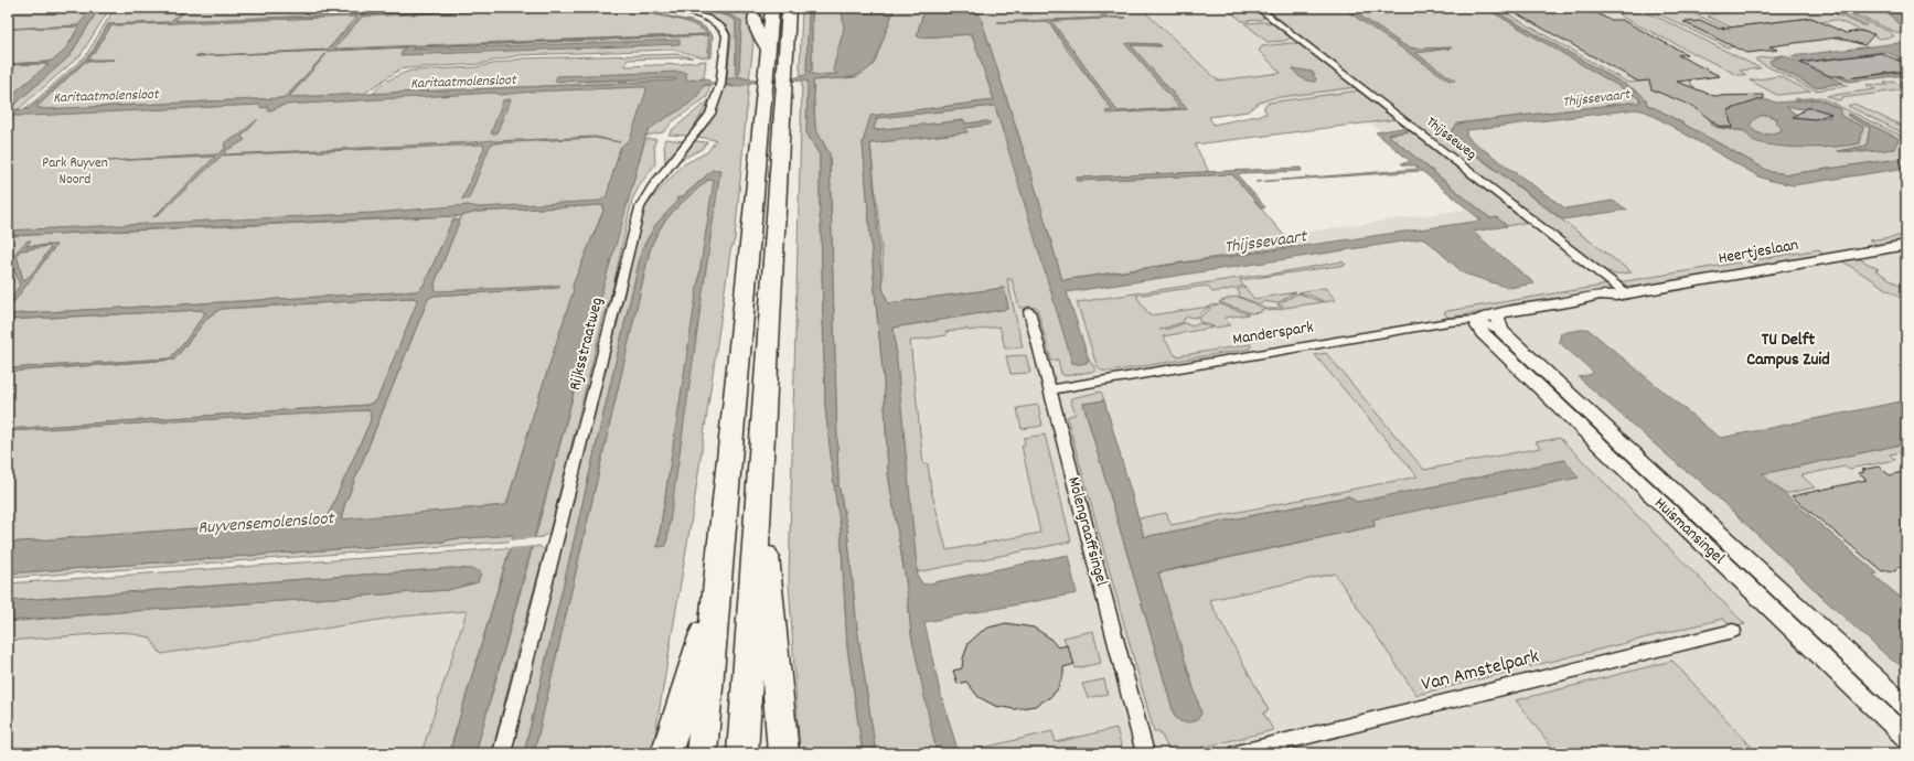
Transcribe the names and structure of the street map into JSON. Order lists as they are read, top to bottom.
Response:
{
  "streets": {
    "street": [
      "Thijsseweg",
      "Heertjeslaan",
      "Manderspark",
      "Rijksstraatweg",
      "Molengraaffsingel",
      "Huismansingel",
      "Van Amstelpark"
    ]
  },
  "crossings": [
    ["Thijsseweg", "Heertjeslaan"],
    ["Heertjeslaan", "Manderspark"],
    ["Heertjeslaan", "Huismansingel"],
    ["Manderspark", "Molengraaffsingel"],
    ["Manderspark", "Huismansingel"]
  ],
  "districts": ["TU Delft Campus Zuid"],
  "water": ["Karitaatmolensloot", "Thijssevaart", "Ruyvensemolensloot"],
  "parks": ["Park Ruyven Noord"]
}
